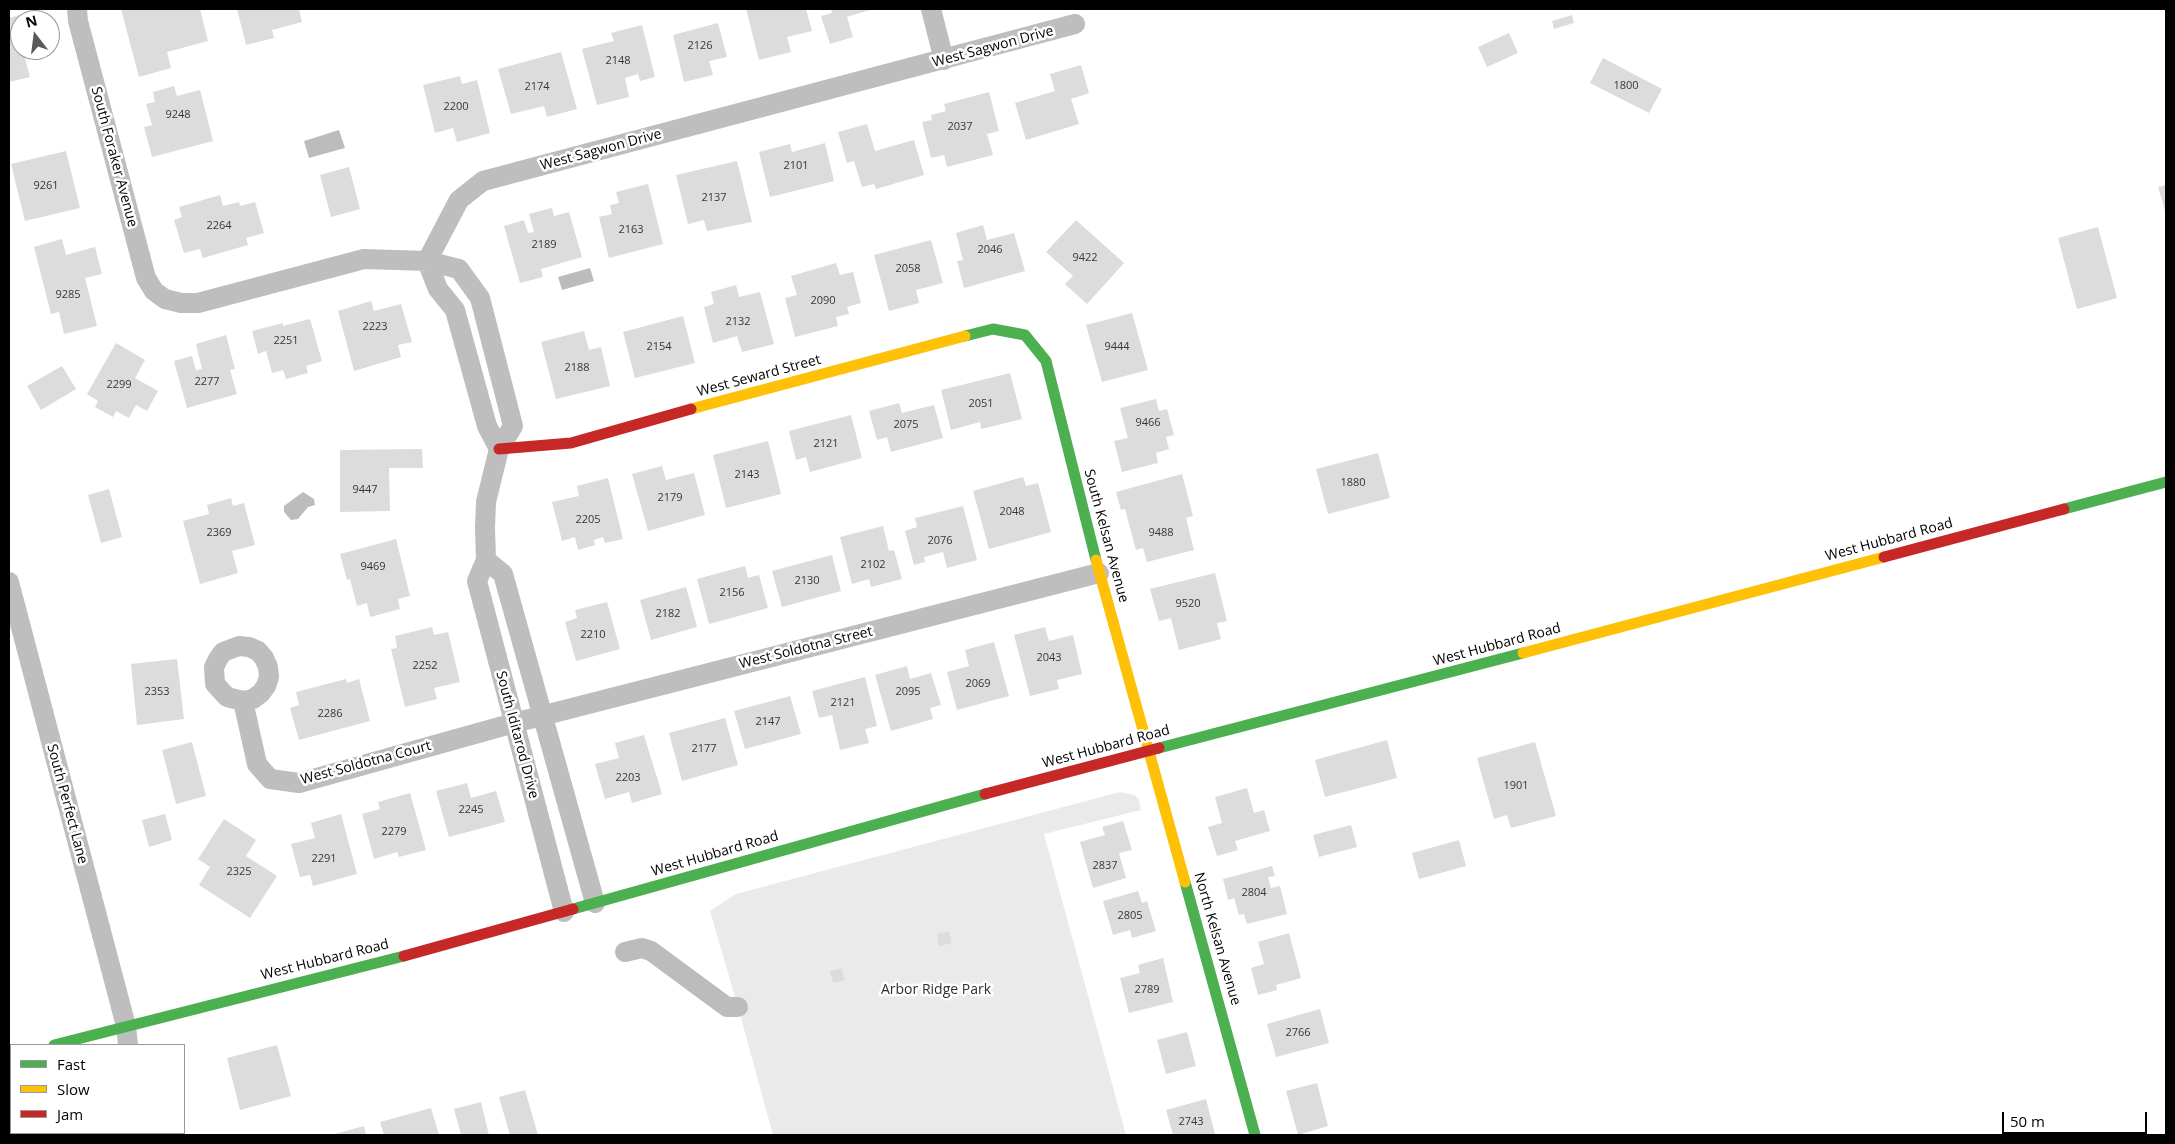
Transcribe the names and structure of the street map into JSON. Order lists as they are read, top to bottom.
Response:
{
  "streets": {
    "street": [
      "West Sagwon Drive",
      "South Foraker Avenue",
      "West Seward Street",
      "South Kelsan Avenue",
      "West Hubbard Road",
      "West Soldotna Street",
      "South Iditarod Drive",
      "West Soldotna Court",
      "South Perfect Lane",
      "North Kelsan Avenue"
    ]
  },
  "crossings": [
    ["West Sagwon Drive", "South Foraker Avenue"],
    ["West Sagwon Drive", "South Iditarod Drive"],
    ["South Foraker Avenue", "South Iditarod Drive"],
    ["West Seward Street", "South Kelsan Avenue"],
    ["West Seward Street", "South Iditarod Drive"],
    ["South Kelsan Avenue", "West Hubbard Road"],
    ["South Kelsan Avenue", "West Soldotna Street"],
    ["South Kelsan Avenue", "North Kelsan Avenue"],
    ["West Hubbard Road", "South Iditarod Drive"],
    ["West Hubbard Road", "South Perfect Lane"],
    ["West Hubbard Road", "North Kelsan Avenue"],
    ["West Soldotna Street", "South Iditarod Drive"],
    ["West Soldotna Street", "West Soldotna Court"],
    ["South Iditarod Drive", "West Soldotna Court"]
  ],
  "parks": ["Arbor Ridge Park"],
  "house_numbers": [
    "2126",
    "2148",
    "1800",
    "2174",
    "2200",
    "9248",
    "2037",
    "2101",
    "9261",
    "2137",
    "2264",
    "2163",
    "2189",
    "2046",
    "9422",
    "2058",
    "9285",
    "2090",
    "2132",
    "2223",
    "2251",
    "2154",
    "9444",
    "2188",
    "2277",
    "2299",
    "2051",
    "9466",
    "2075",
    "2121",
    "2143",
    "1880",
    "9447",
    "2179",
    "2048",
    "2205",
    "2369",
    "9488",
    "2076",
    "2102",
    "9469",
    "2130",
    "2156",
    "9520",
    "2182",
    "2210",
    "2043",
    "2252",
    "2069",
    "2353",
    "2095",
    "2121",
    "2286",
    "2147",
    "2177",
    "2203",
    "1901",
    "2245",
    "2279",
    "2291",
    "2837",
    "2325",
    "2804",
    "2805",
    "2789",
    "2766",
    "2743"
  ],
  "legend": ["Fast", "Slow", "Jam"],
  "scale_bar": "50 m",
  "north": "top"
}
